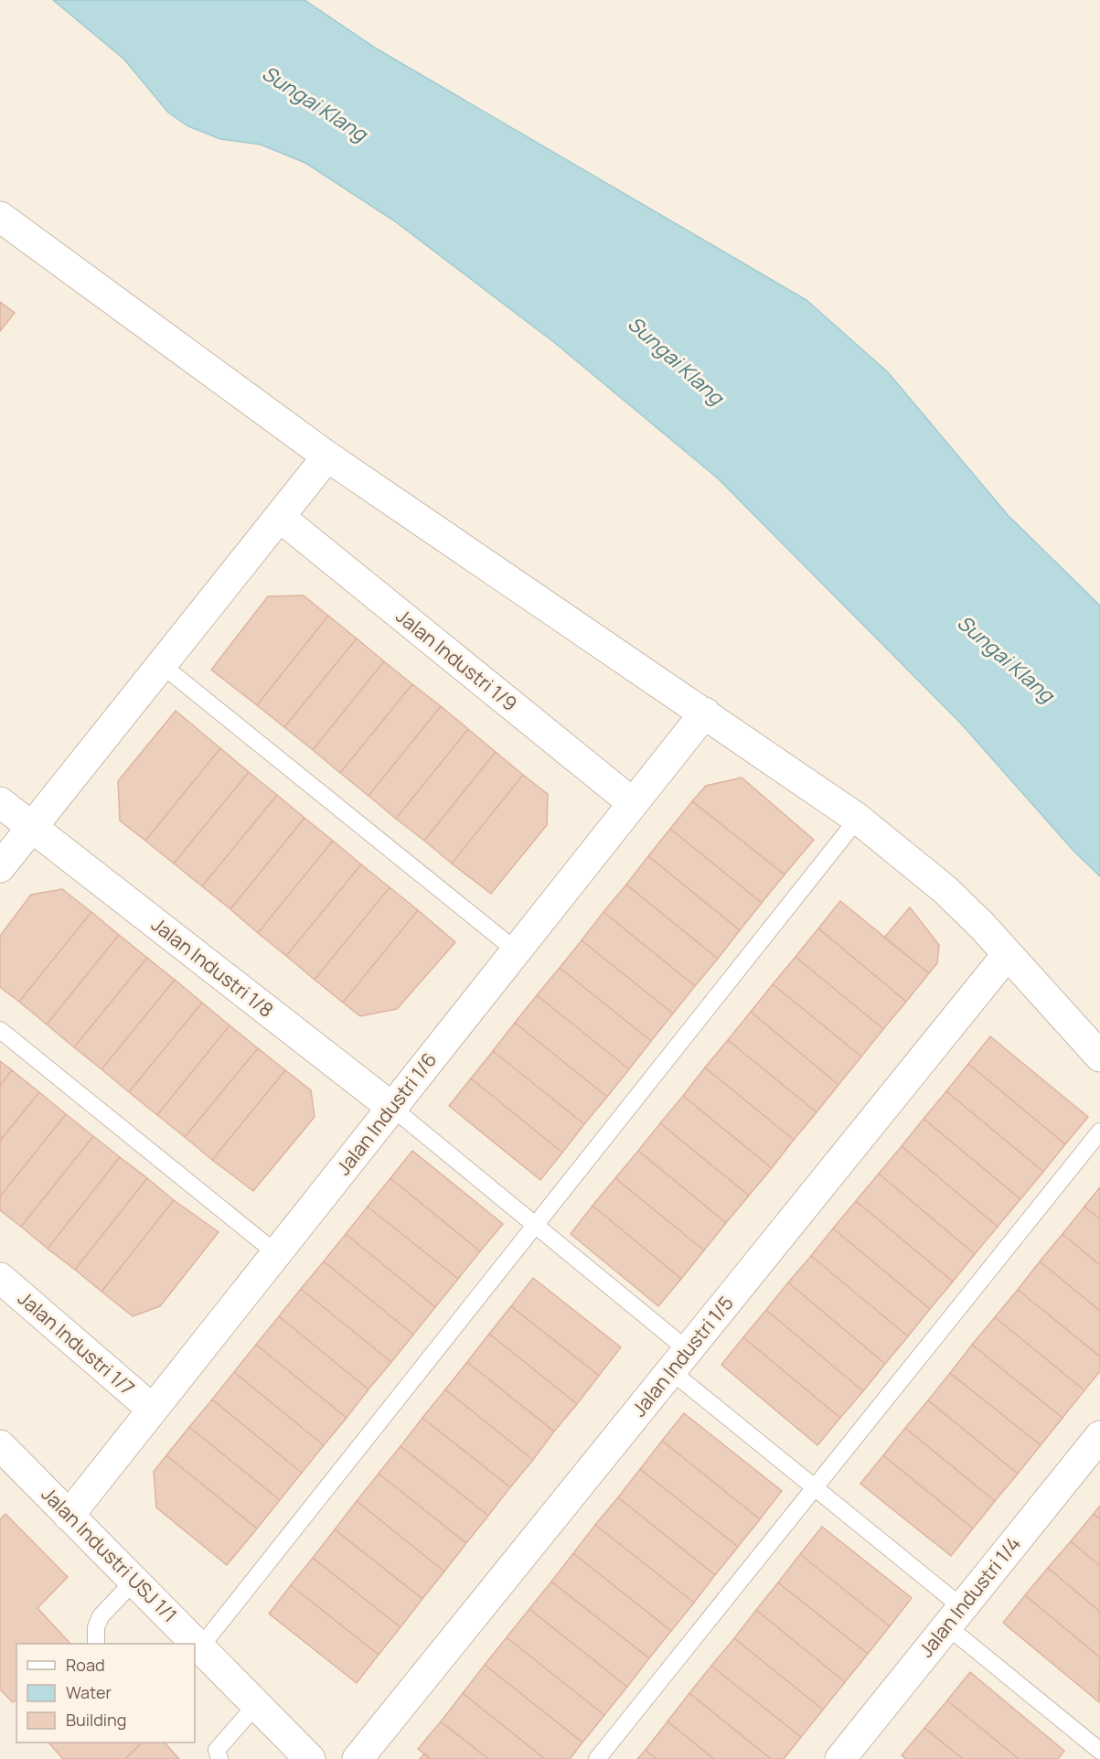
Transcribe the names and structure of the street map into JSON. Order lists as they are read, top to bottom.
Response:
{
  "streets": {
    "street": [
      "Jalan Industri 1/9",
      "Jalan Industri 1/8",
      "Jalan Industri 1/6",
      "Jalan Industri 1/7",
      "Jalan Industri 1/5",
      "Jalan Industri USJ 1/1",
      "Jalan Industri 1/4"
    ]
  },
  "crossings": [
    ["Jalan Industri 1/9", "Jalan Industri 1/6"],
    ["Jalan Industri 1/8", "Jalan Industri 1/6"],
    ["Jalan Industri 1/6", "Jalan Industri 1/7"],
    ["Jalan Industri 1/6", "Jalan Industri USJ 1/1"]
  ],
  "water": ["Sungai Klang"],
  "legend": ["Road", "Water", "Building"]
}
